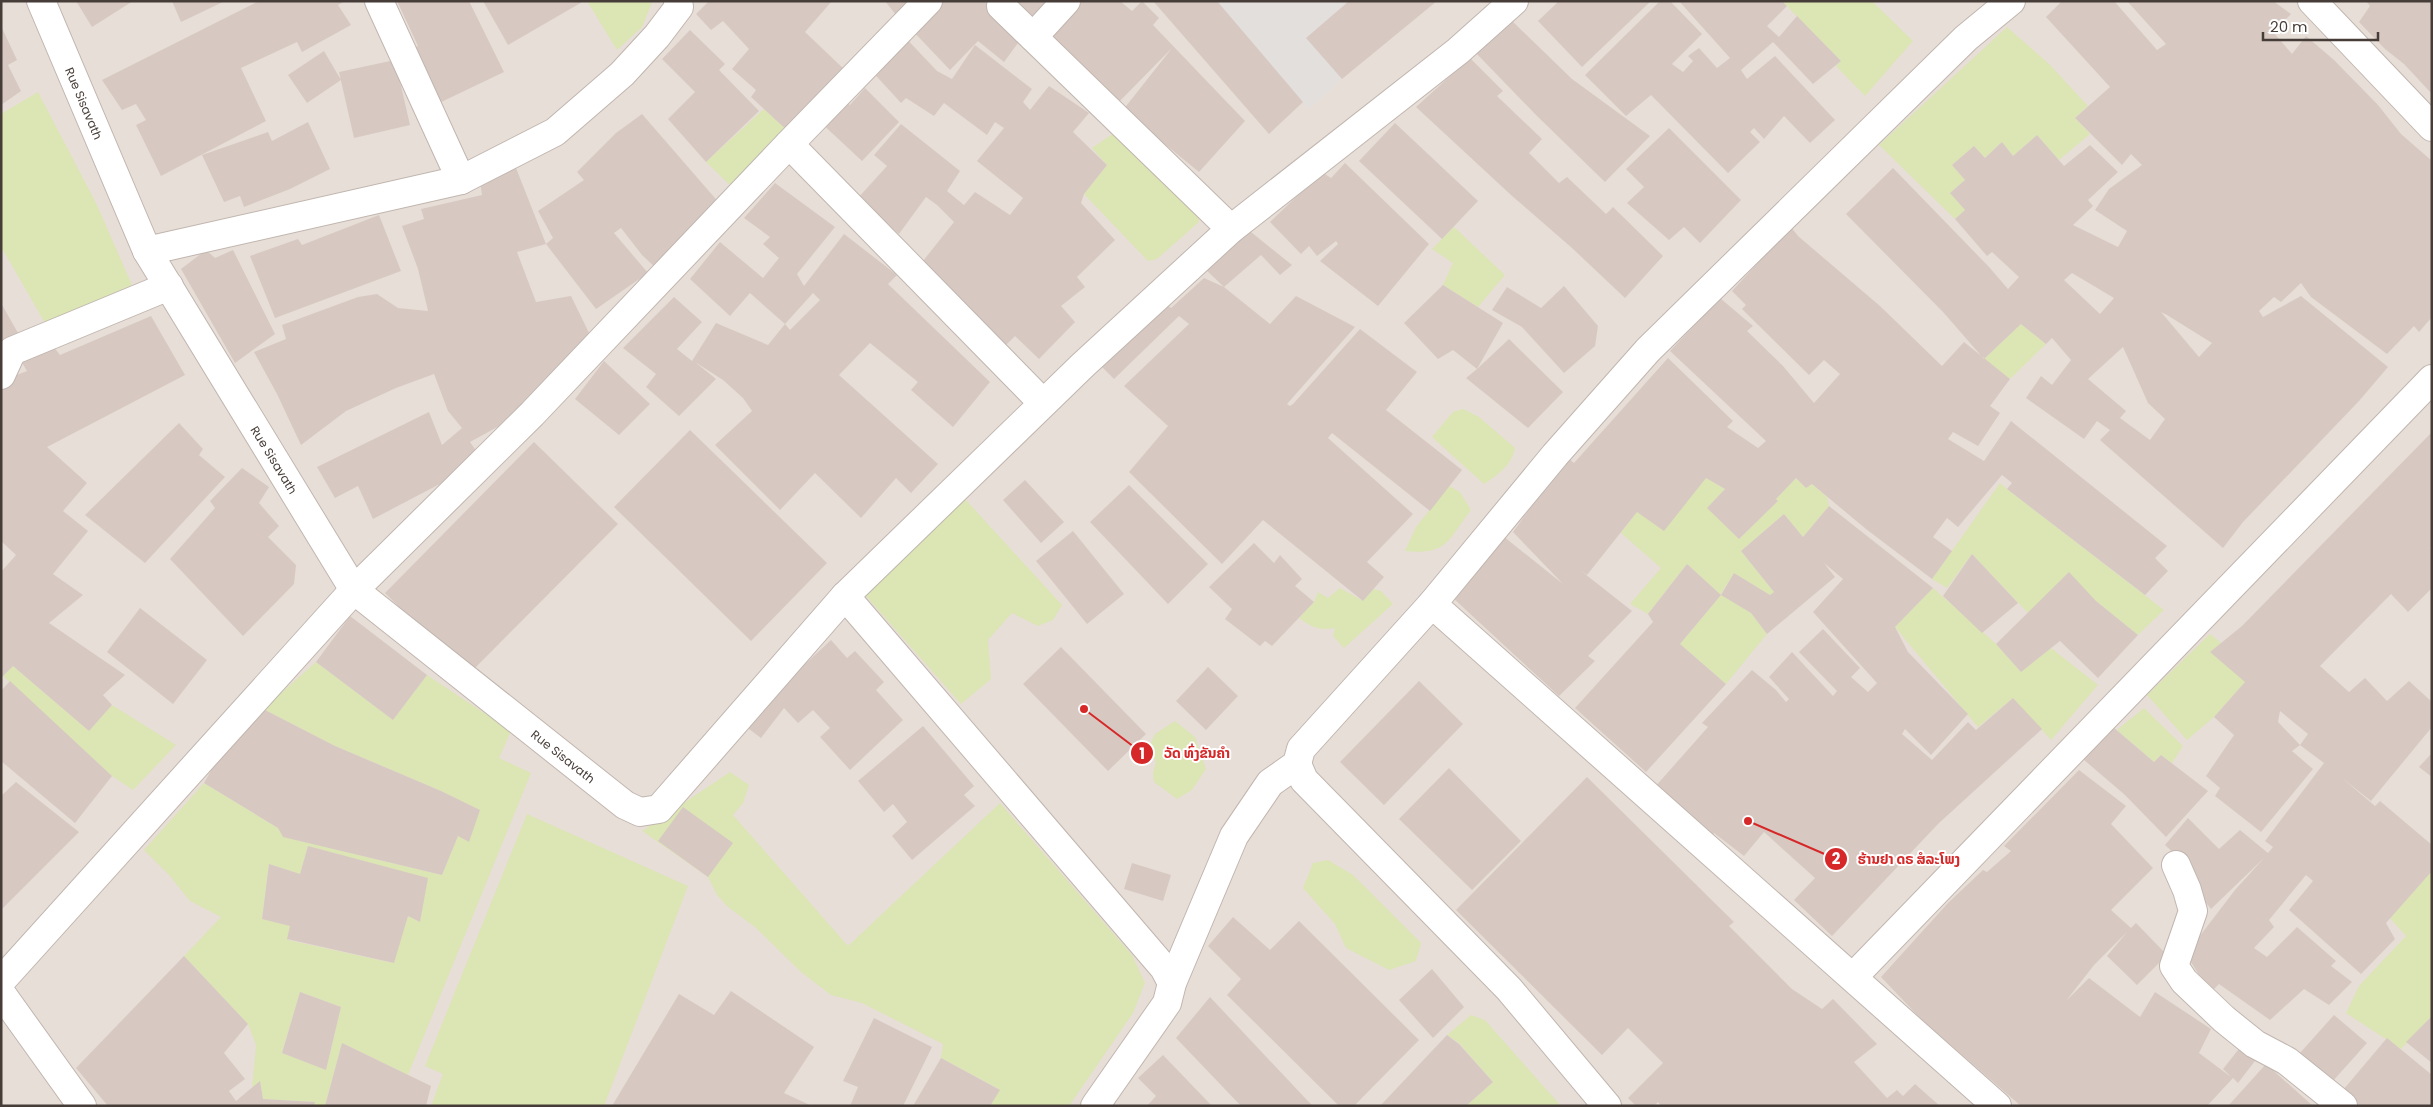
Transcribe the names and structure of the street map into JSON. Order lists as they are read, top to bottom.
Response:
{
  "streets": {
    "street": ["Rue Sisavath"]
  },
  "places": ["ວັດ ທົ່ງຂັນຄຳ", "ຮ້ານຢາ ດຣ ສໍລະໂພງ"],
  "scale_bar": "20 m"
}
